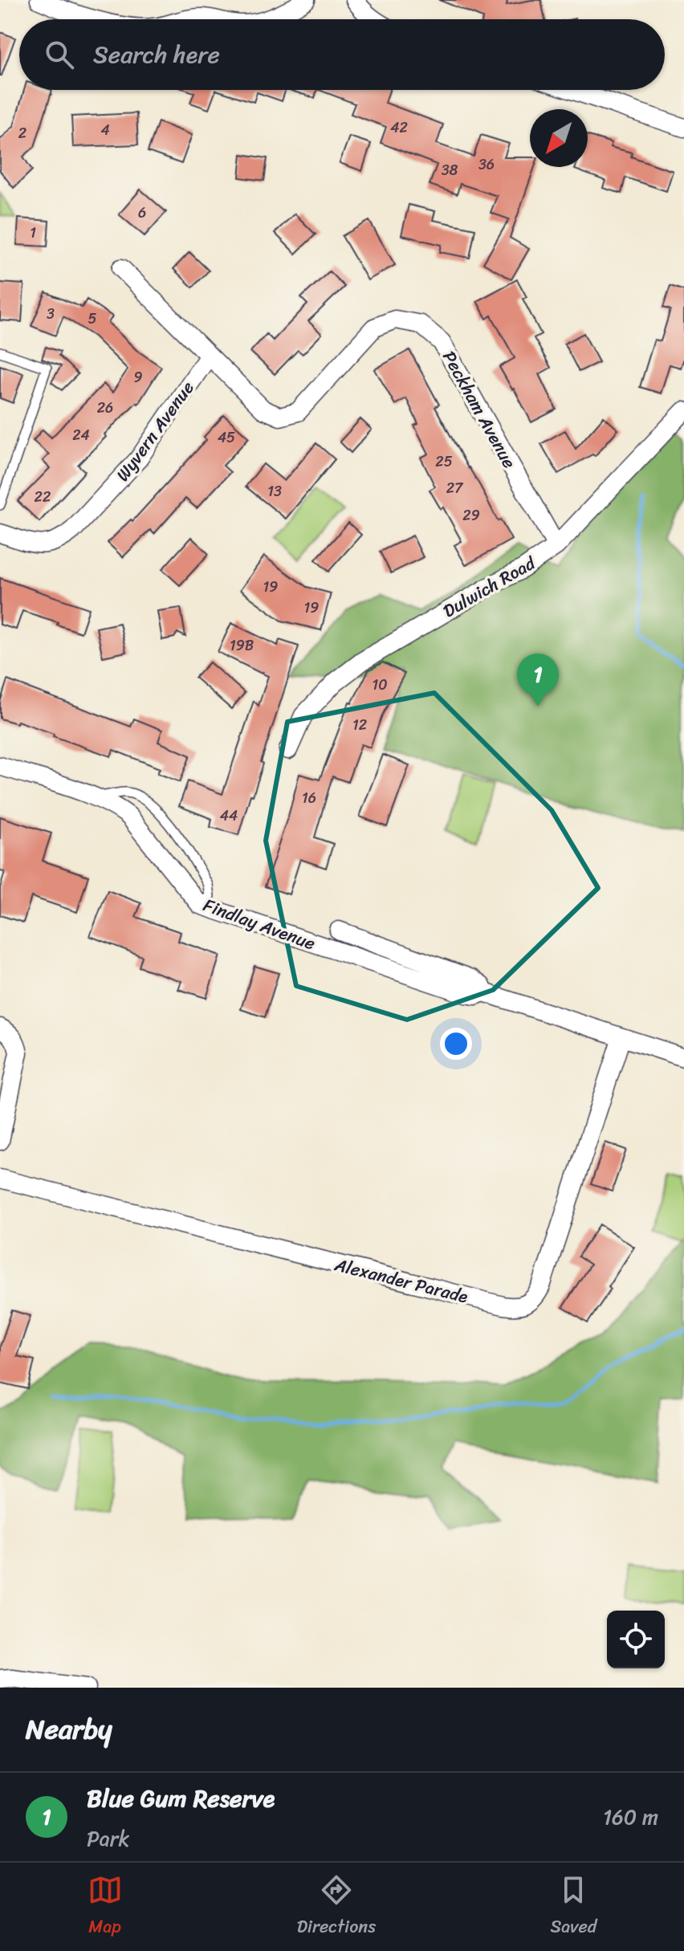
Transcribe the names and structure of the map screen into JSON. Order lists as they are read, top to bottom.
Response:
{
  "streets": {
    "street": [
      "Peckham Avenue",
      "Wyvern Avenue",
      "Dulwich Road",
      "Findlay Avenue",
      "Alexander Parade"
    ]
  },
  "crossings": [
    ["Peckham Avenue", "Wyvern Avenue"],
    ["Peckham Avenue", "Dulwich Road"],
    ["Findlay Avenue", "Alexander Parade"]
  ],
  "house_numbers": [
    "42",
    "4",
    "2",
    "36",
    "38",
    "6",
    "1",
    "3",
    "5",
    "9",
    "26",
    "24",
    "45",
    "25",
    "27",
    "13",
    "22",
    "29",
    "19",
    "19",
    "19B",
    "10",
    "12",
    "16",
    "44"
  ],
  "north": "bottom left",
  "page": {
    "search": "Search here",
    "pins": "1",
    "heading": "Nearby",
    "list": [
      {
        "mark": "1",
        "name": "Blue Gum Reserve",
        "note": "Park",
        "value": "160 m"
      }
    ],
    "nav": ["Map", "Directions", "Saved"]
  }
}
